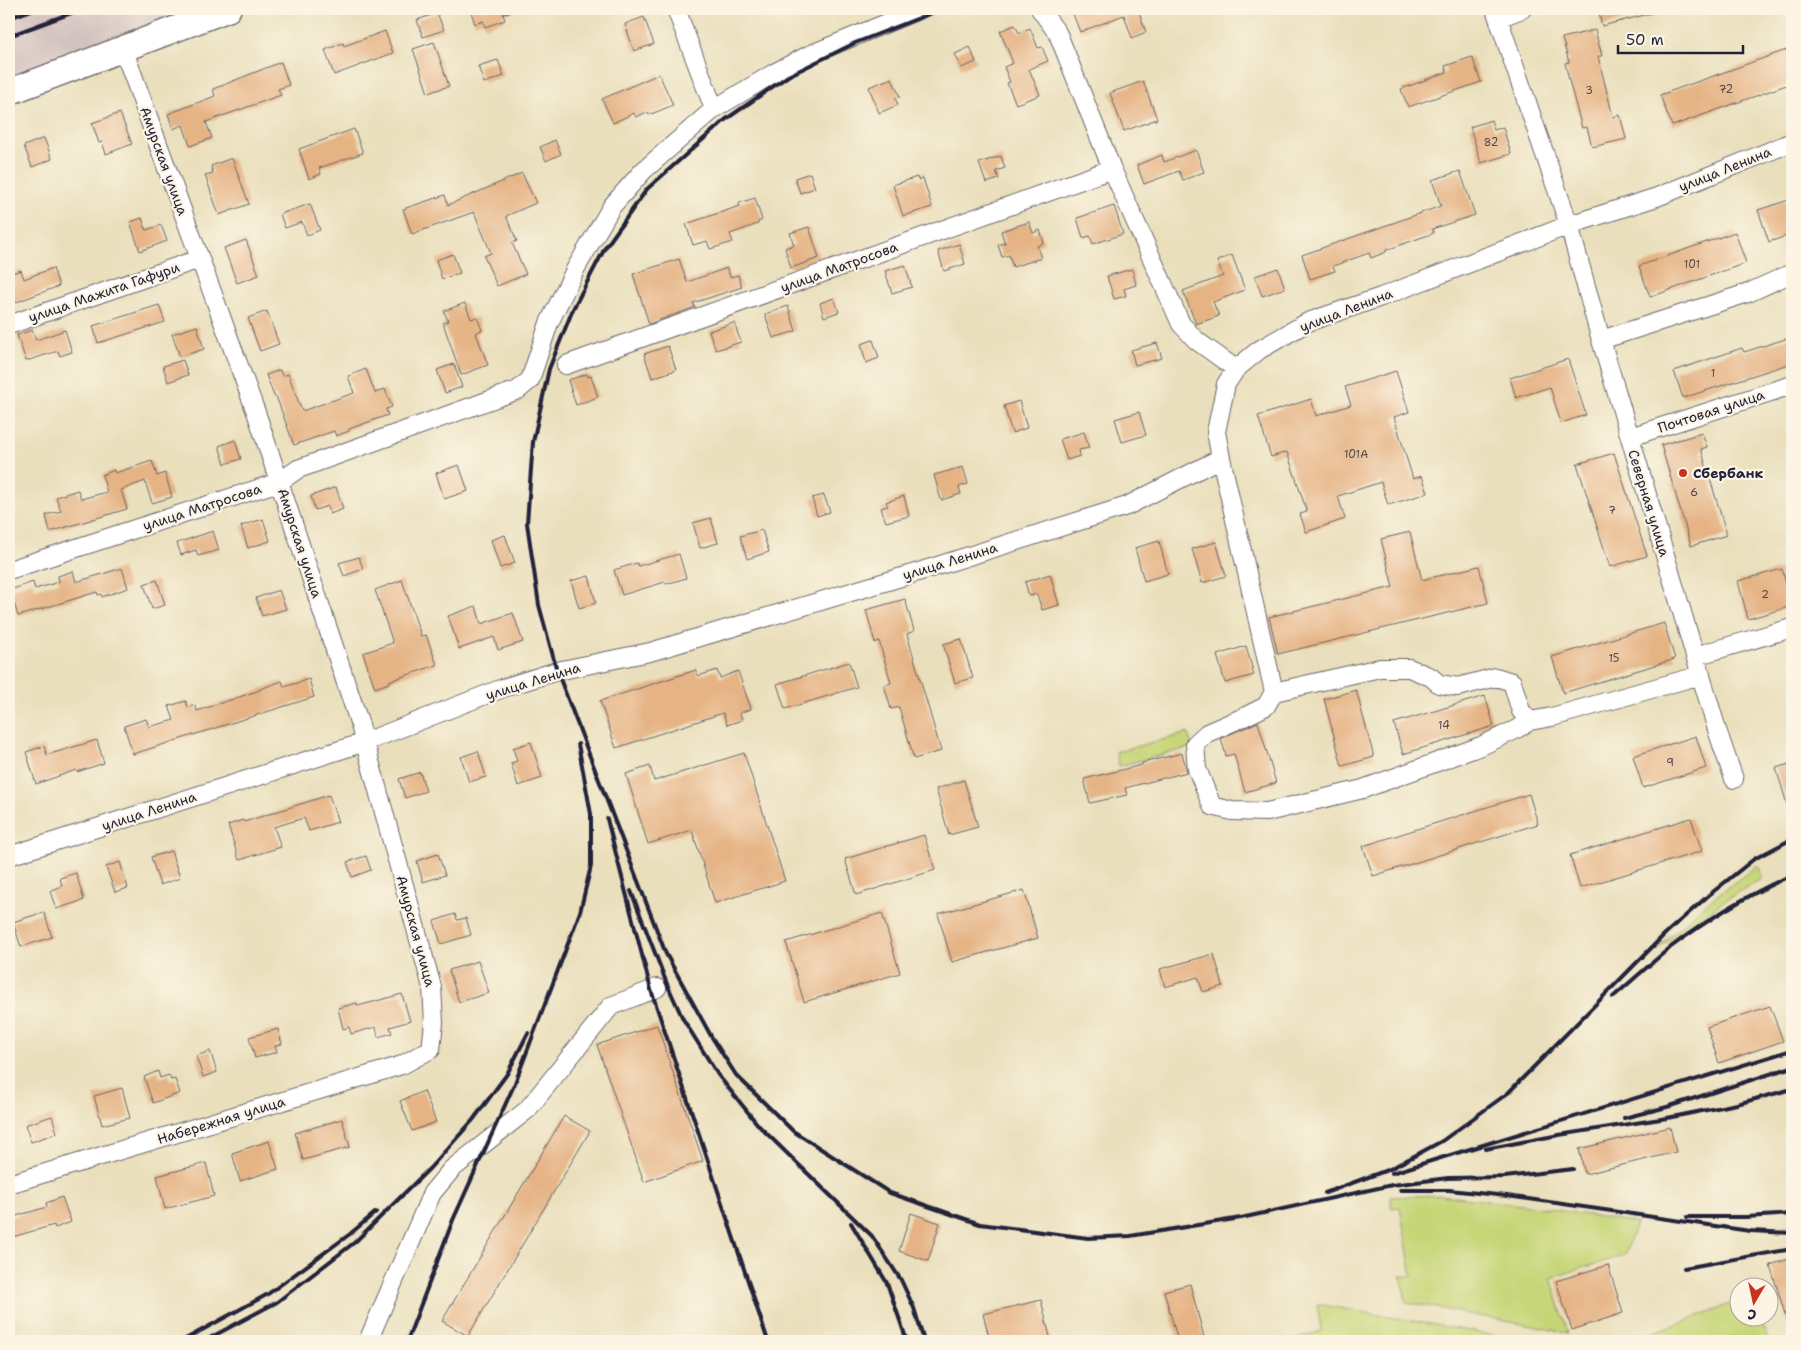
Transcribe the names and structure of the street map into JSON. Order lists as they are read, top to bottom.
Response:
{
  "streets": {
    "street": [
      "Амурская улица",
      "улица Ленина",
      "улица Матросова",
      "улица Мажита Гафури",
      "Почтовая улица",
      "Северная улица",
      "Набережная улица"
    ]
  },
  "crossings": [
    ["Амурская улица", "улица Ленина"],
    ["Амурская улица", "улица Матросова"],
    ["Амурская улица", "улица Мажита Гафури"],
    ["Амурская улица", "Набережная улица"],
    ["улица Ленина", "Северная улица"],
    ["Почтовая улица", "Северная улица"]
  ],
  "places": ["Сбербанк"],
  "house_numbers": [
    "72",
    "3",
    "82",
    "101",
    "1",
    "101А",
    "6",
    "7",
    "2",
    "15",
    "14",
    "9"
  ],
  "scale_bar": "50 m",
  "north": "bottom"
}
